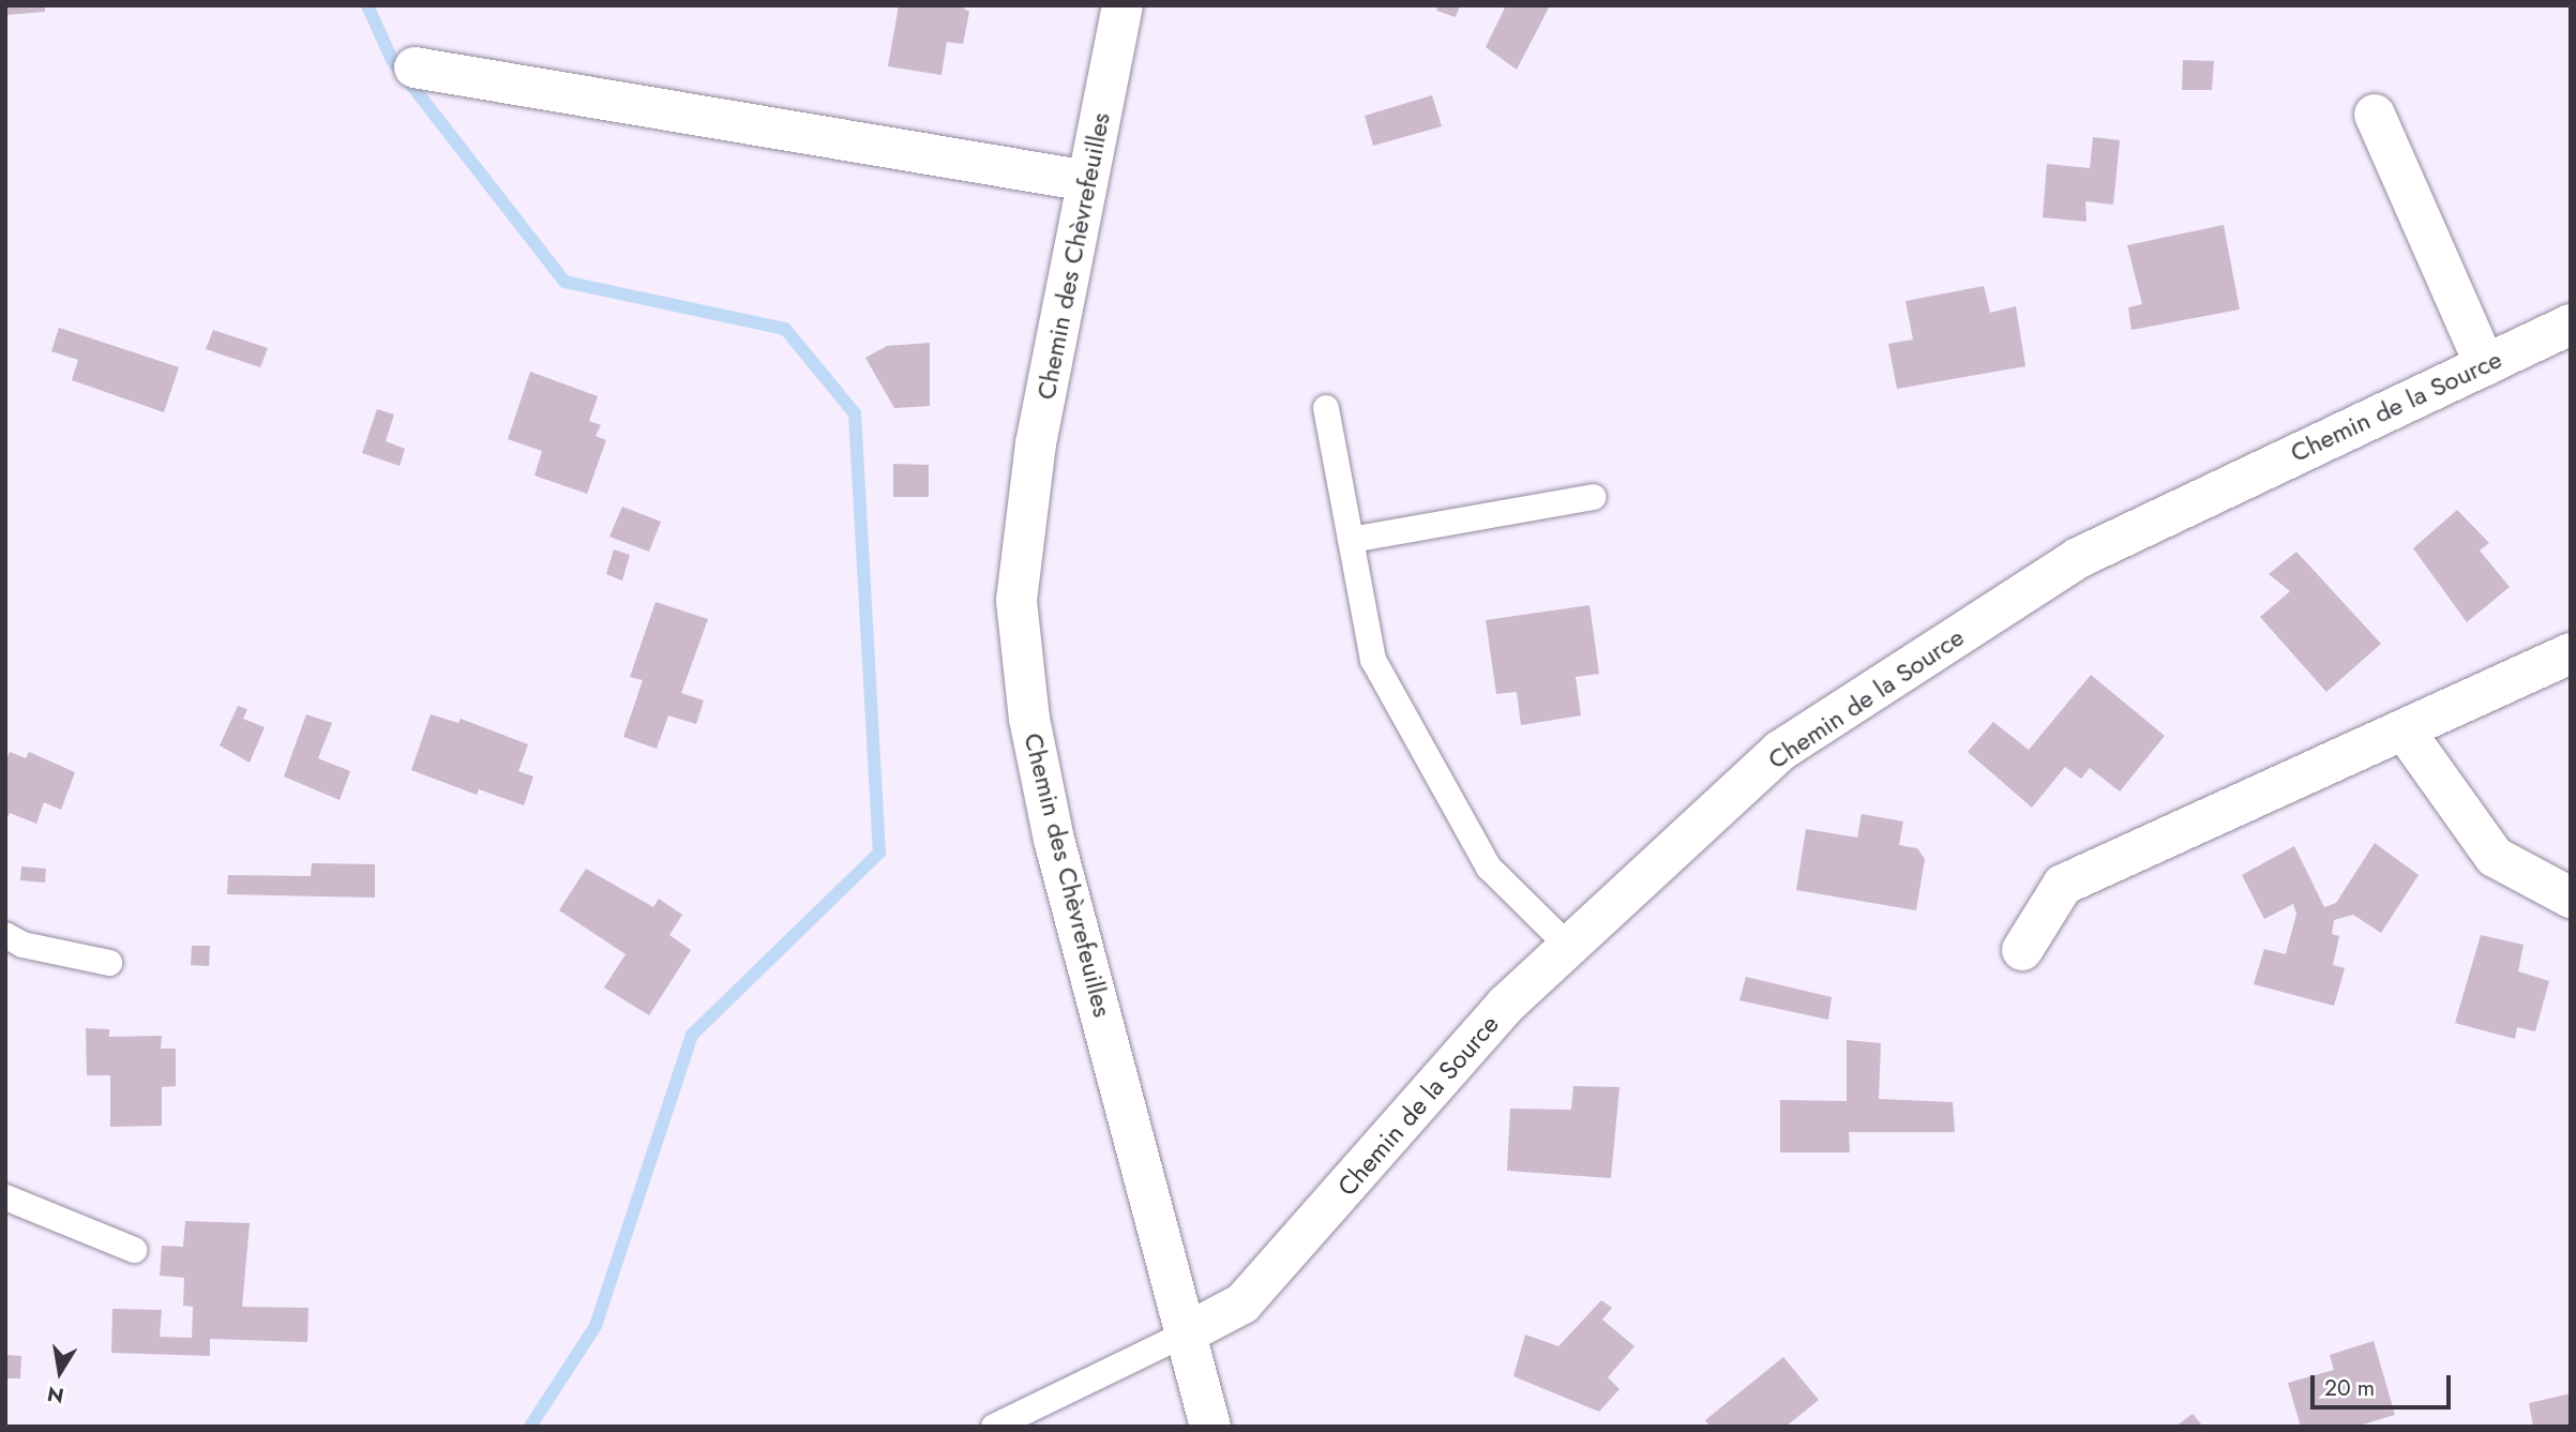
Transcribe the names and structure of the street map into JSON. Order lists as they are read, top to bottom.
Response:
{
  "streets": {
    "street": ["Chemin des Chèvrefeuilles", "Chemin de la Source"]
  },
  "crossings": [
    ["Chemin des Chèvrefeuilles", "Chemin de la Source"]
  ],
  "scale_bar": "20 m",
  "north": "bottom"
}
